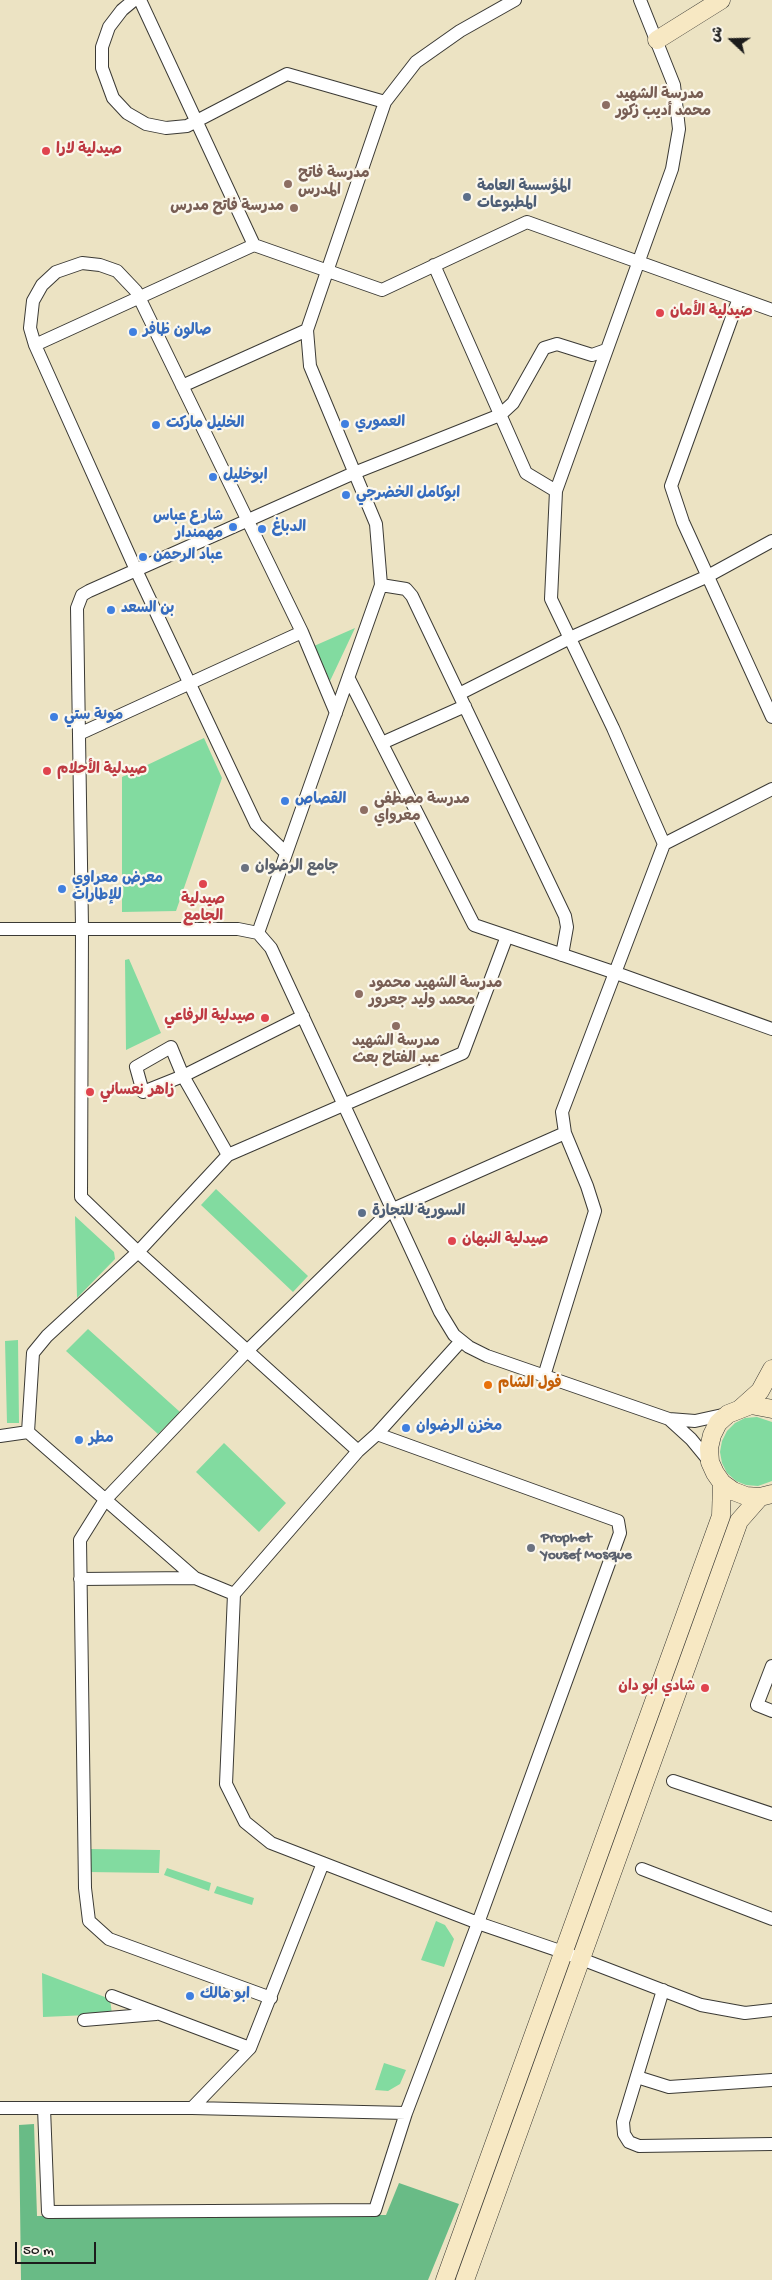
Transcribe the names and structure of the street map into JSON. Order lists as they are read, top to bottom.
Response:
{
  "places": [
    "مدرسة الشهيد محمد أديب زكور",
    "صيدلية لارا",
    "مدرسة فاتح المدرس",
    "المؤسسة العامة المطبوعات",
    "مدرسة فاتح مدرس",
    "صيدلية الأمان",
    "صالون ظافر",
    "العموري",
    "الخليل ماركت",
    "ابوخليل",
    "ابوكامل الخضرجي",
    "شارع عباس مهمندار",
    "الدباغ",
    "عباد الرحمن",
    "بن السعد",
    "مونة ستي",
    "صيدلية الأحلام",
    "القصاص",
    "مدرسة مصطفى معرواي",
    "جامع الرضوان",
    "صيدلية الجامع",
    "معرض معراوي للإطارات",
    "مدرسة الشهيد محمود محمد وليد جعرور",
    "صيدلية الرفاعي",
    "مدرسة الشهيد عبد الفتاح بعث",
    "زاهر نعساني",
    "السورية للتجارة",
    "صيدلية النبهان",
    "فول الشام",
    "مخزن الرضوان",
    "مطر",
    "Prophet Yousef Mosque",
    "شادي ابو دان",
    "ابو مالك"
  ],
  "scale_bar": "50 m",
  "north": "left"
}
